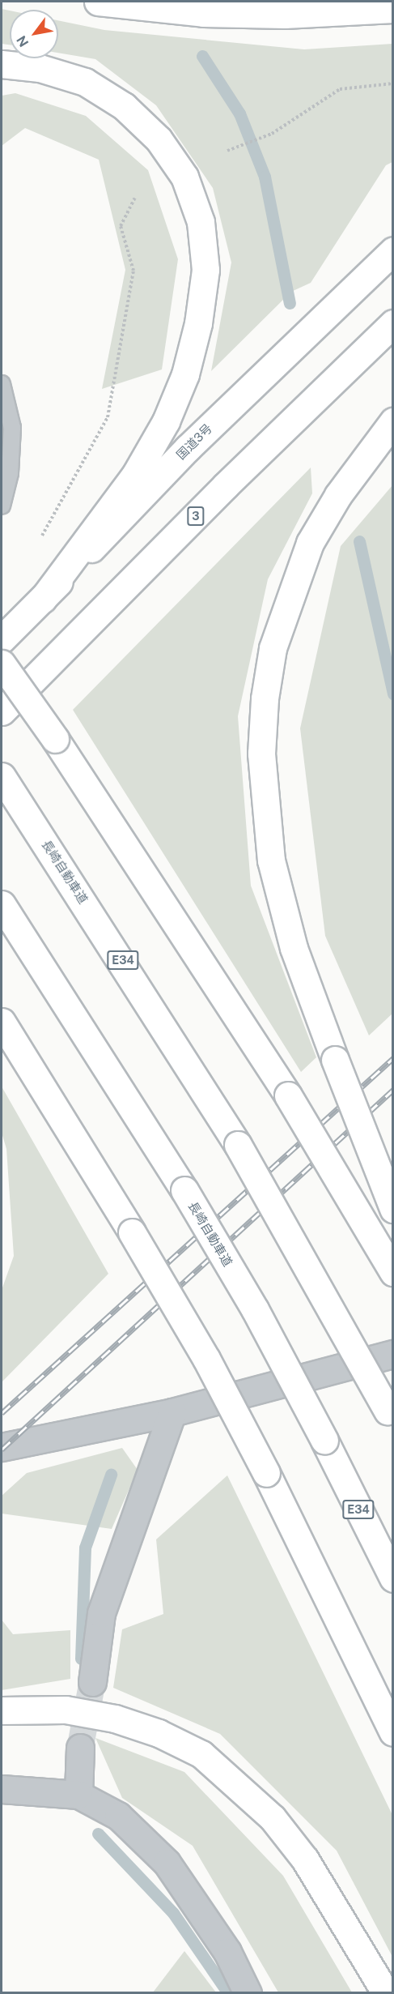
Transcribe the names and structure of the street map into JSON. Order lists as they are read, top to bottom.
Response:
{
  "streets": {
    "highway": [
      "国道3号",
      "3",
      "長崎自動車道",
      "E34"
    ]
  },
  "north": "bottom left"
}
